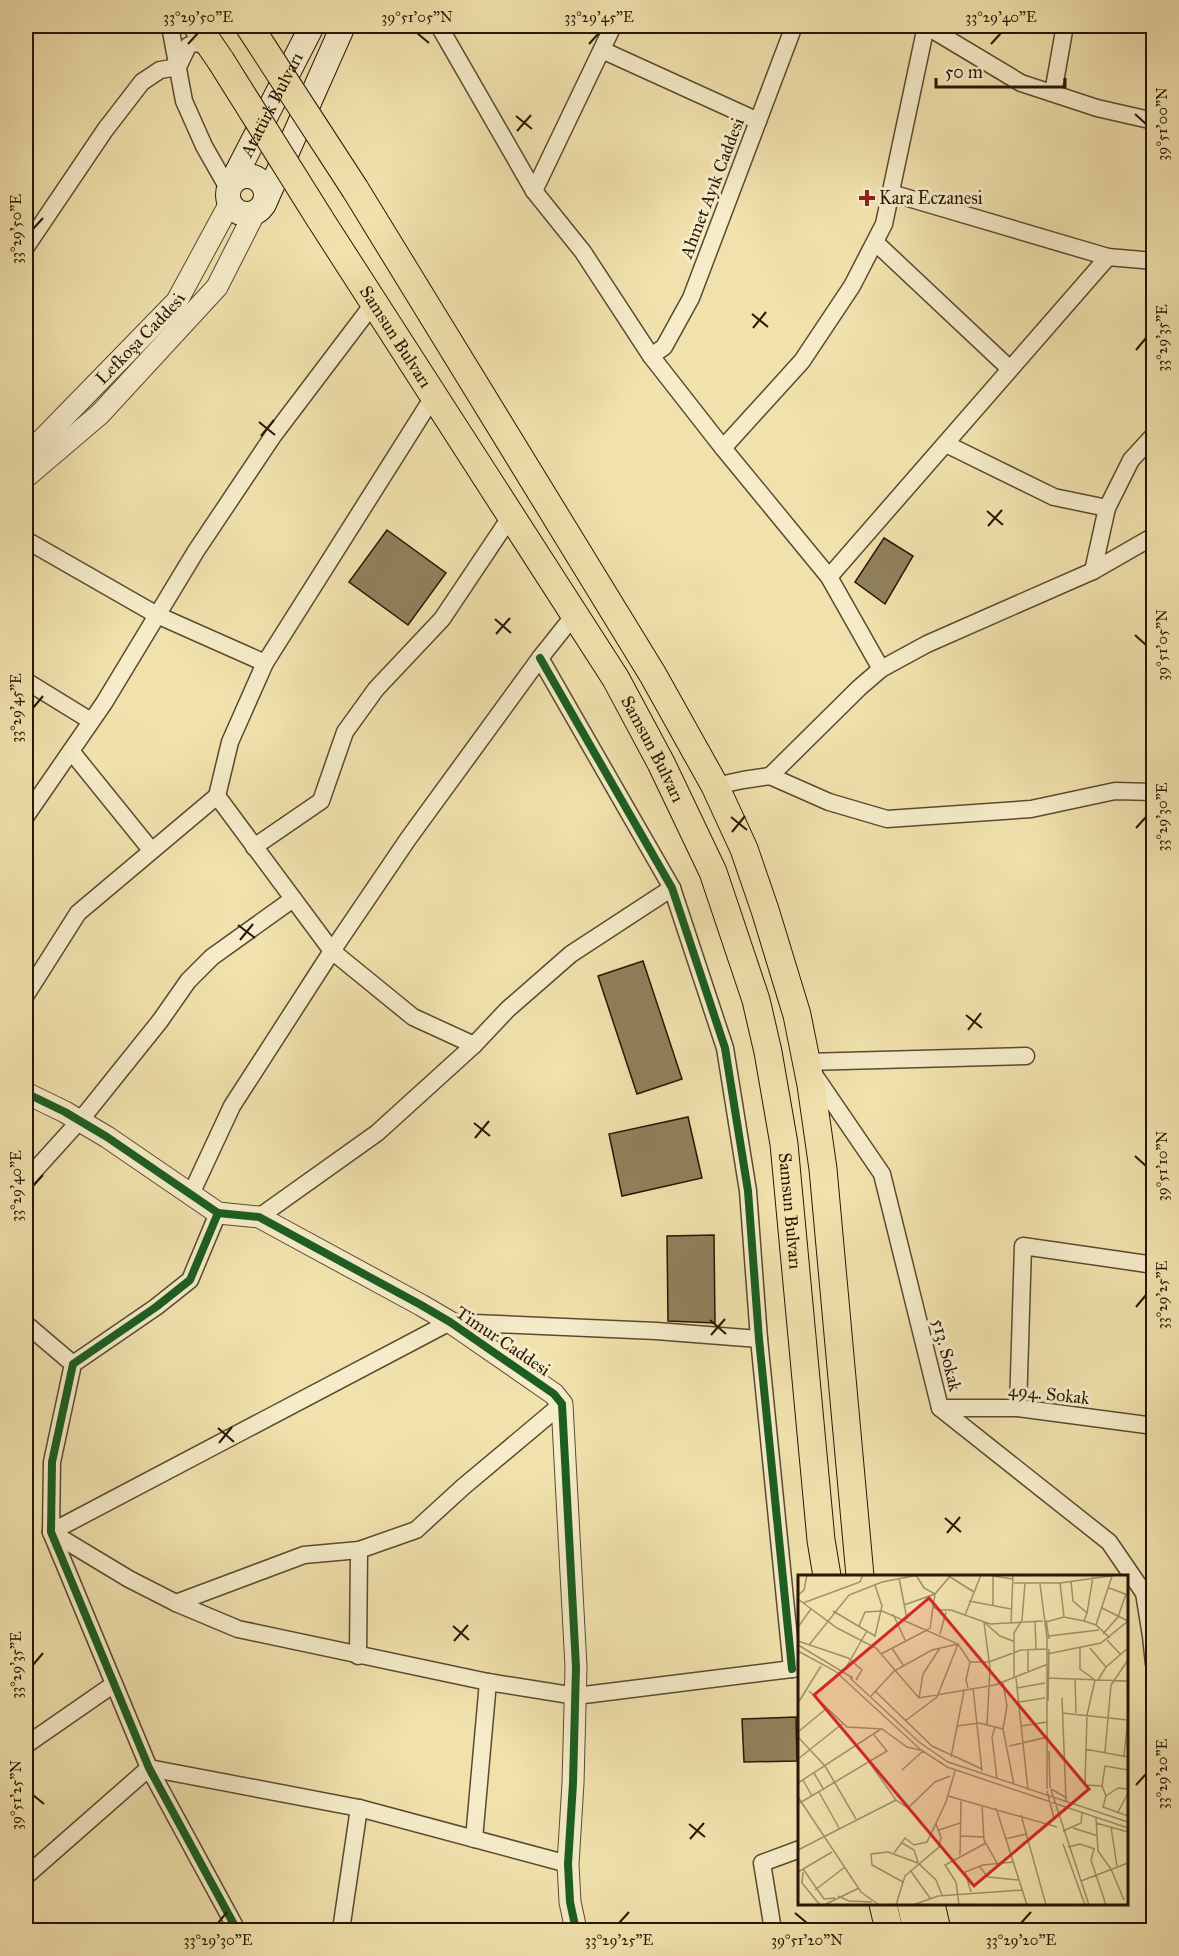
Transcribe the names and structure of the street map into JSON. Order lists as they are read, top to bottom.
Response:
{
  "streets": {
    "main road": ["Atatürk Bulvarı", "Samsun Bulvarı"],
    "street": [
      "Ahmet Ayık Caddesi",
      "Lefkoşa Caddesi",
      "Timur Caddesi",
      "513. Sokak",
      "494. Sokak"
    ]
  },
  "crossings": [
    ["Atatürk Bulvarı", "Lefkoşa Caddesi"],
    ["513. Sokak", "494. Sokak"]
  ],
  "places": {
    "health": ["Kara Eczanesi"]
  },
  "scale_bar": "50 m",
  "coordinates": [
    "33°29'50\"E",
    "39°51'05\"N",
    "33°29'45\"E",
    "33°29'40\"E",
    "39°51'00\"N",
    "33°29'35\"E",
    "33°29'30\"E",
    "39°51'10\"N",
    "33°29'25\"E",
    "33°29'20\"E",
    "39°51'25\"N",
    "39°51'20\"N"
  ]
}
